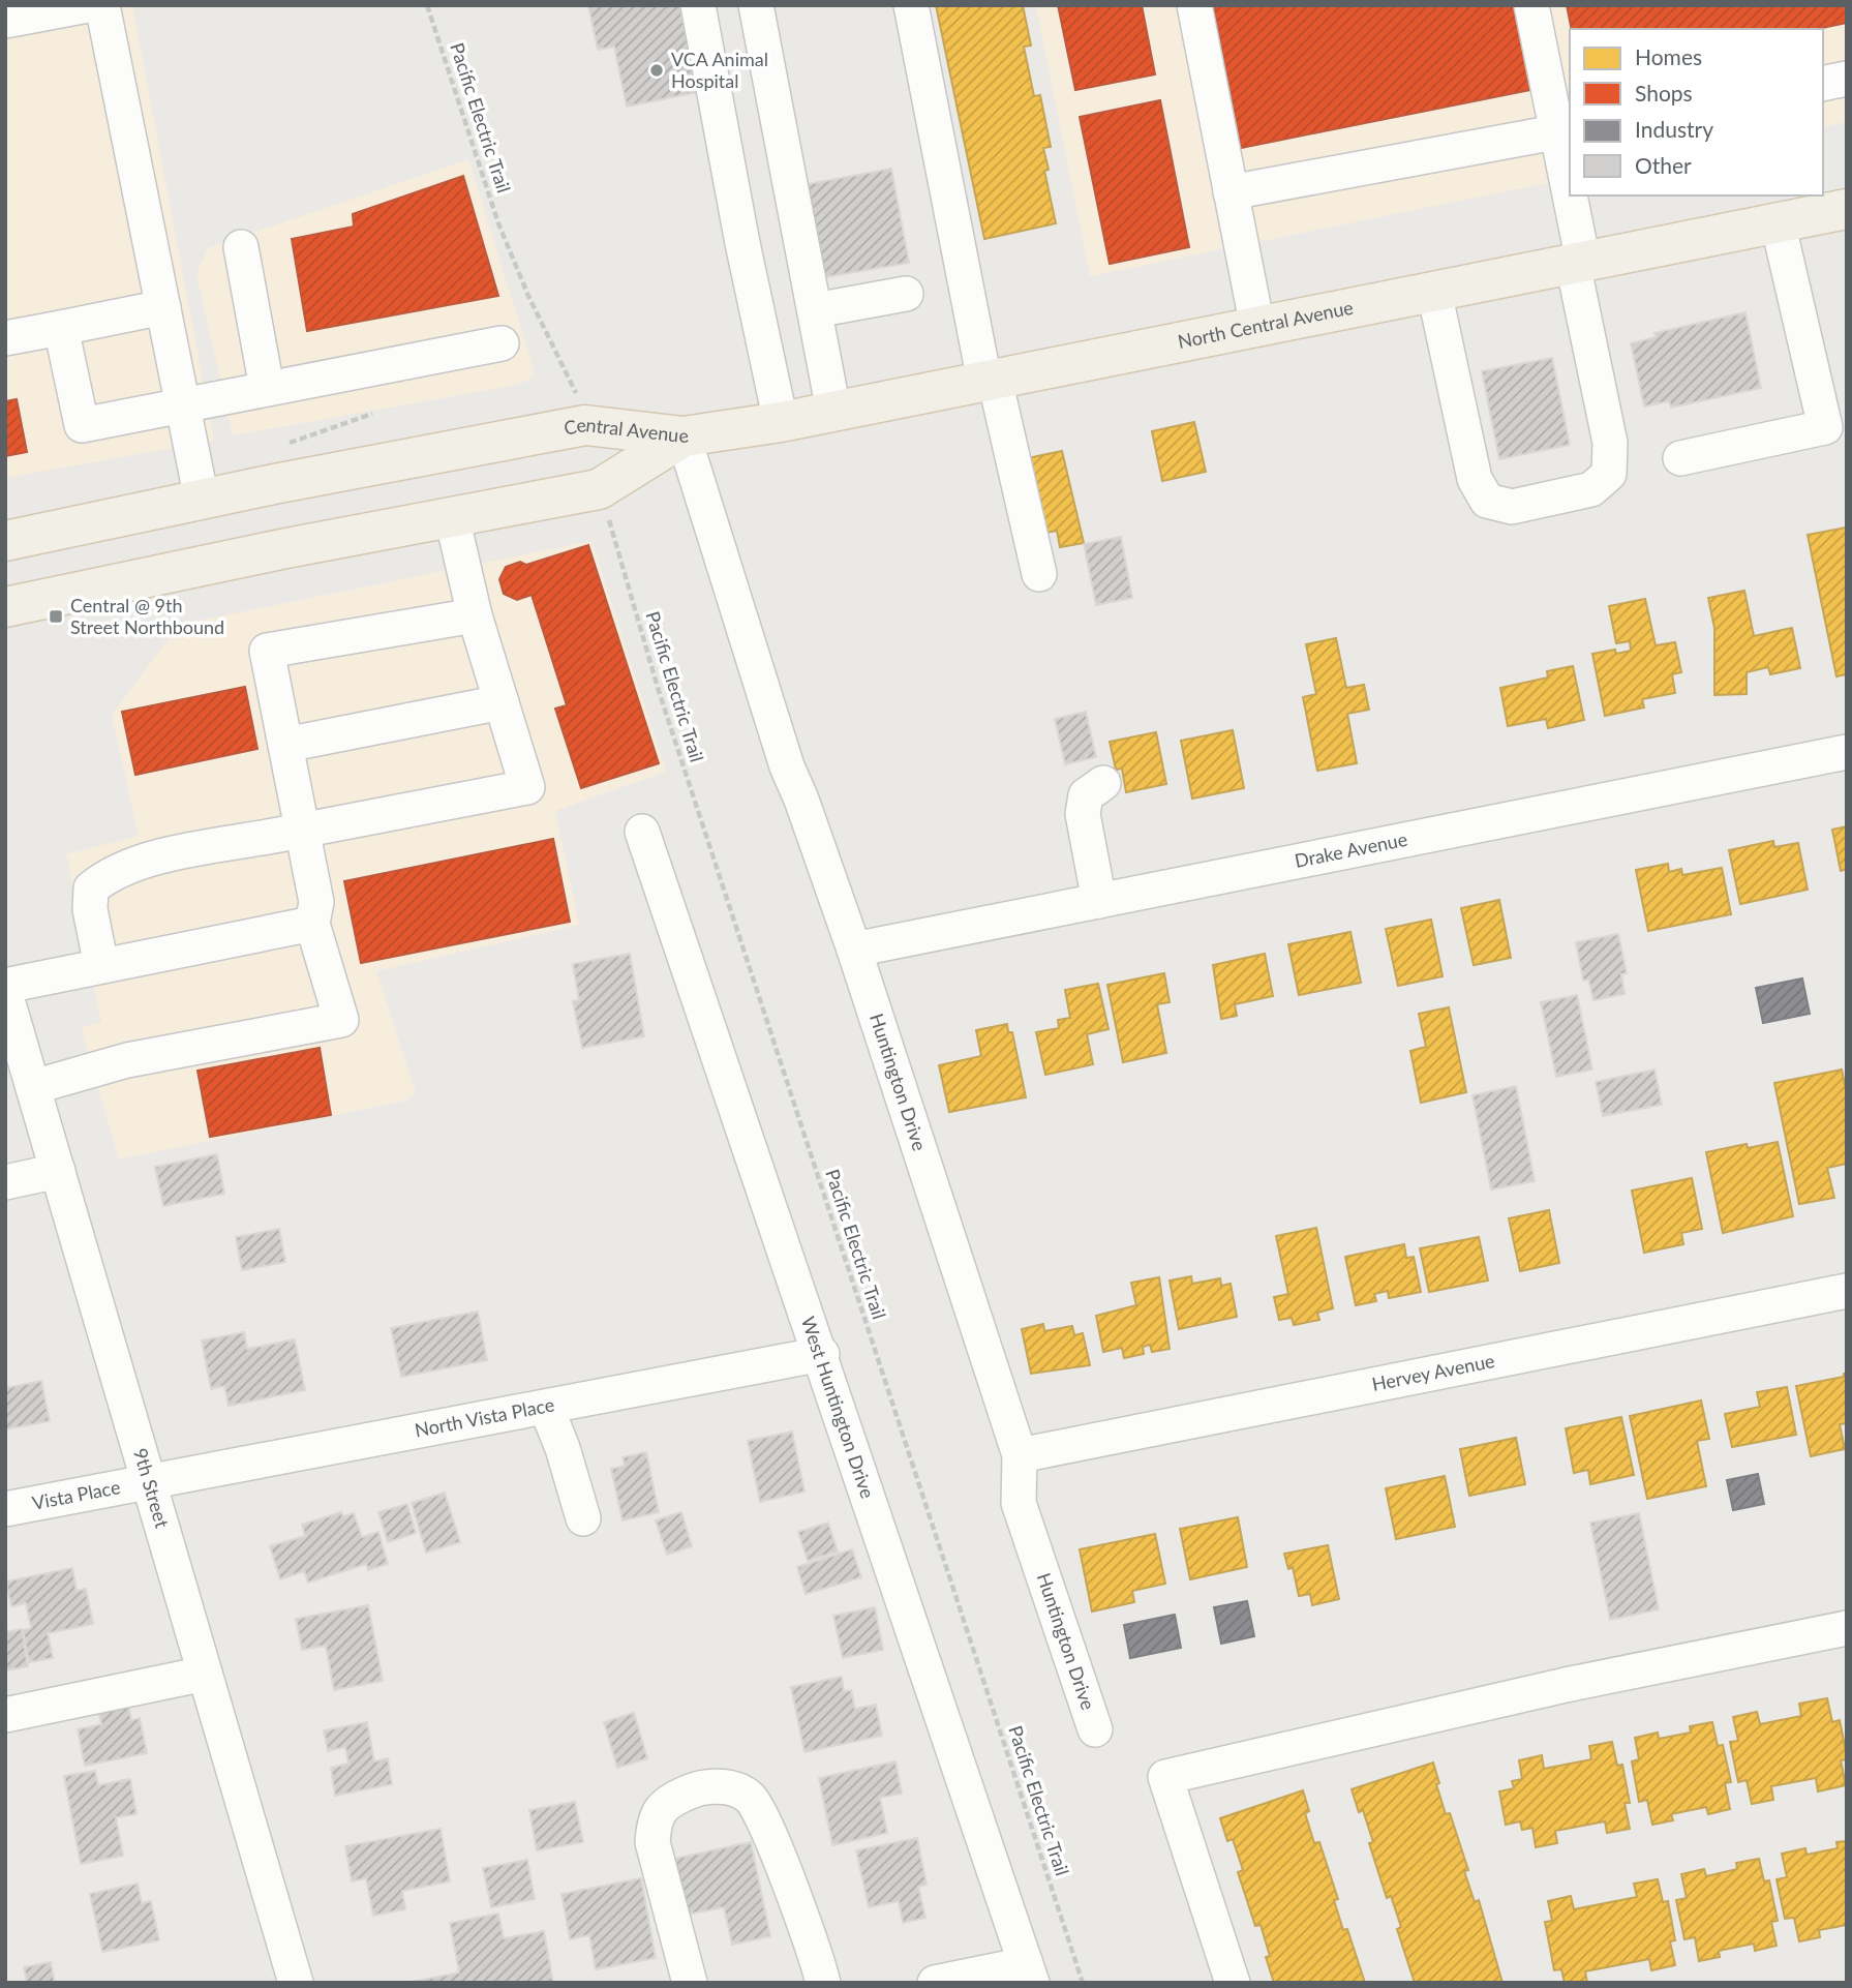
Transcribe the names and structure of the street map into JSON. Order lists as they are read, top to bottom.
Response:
{
  "streets": {
    "main road": ["North Central Avenue", "Central Avenue"],
    "street": [
      "Drake Avenue",
      "Huntington Drive",
      "Hervey Avenue",
      "West Huntington Drive",
      "North Vista Place",
      "9th Street",
      "Vista Place"
    ],
    "path": ["Pacific Electric Trail"]
  },
  "crossings": [
    ["North Central Avenue", "Central Avenue"],
    ["North Central Avenue", "Huntington Drive"],
    ["Central Avenue", "Huntington Drive"],
    ["Drake Avenue", "Huntington Drive"],
    ["Huntington Drive", "Hervey Avenue"],
    ["West Huntington Drive", "North Vista Place"],
    ["North Vista Place", "9th Street"],
    ["North Vista Place", "Vista Place"],
    ["9th Street", "Vista Place"]
  ],
  "places": {
    "other": ["VCA Animal Hospital"],
    "transit": ["Central @ 9th Street Northbound"]
  },
  "legend": [
    "Homes",
    "Shops",
    "Industry",
    "Other"
  ]
}
